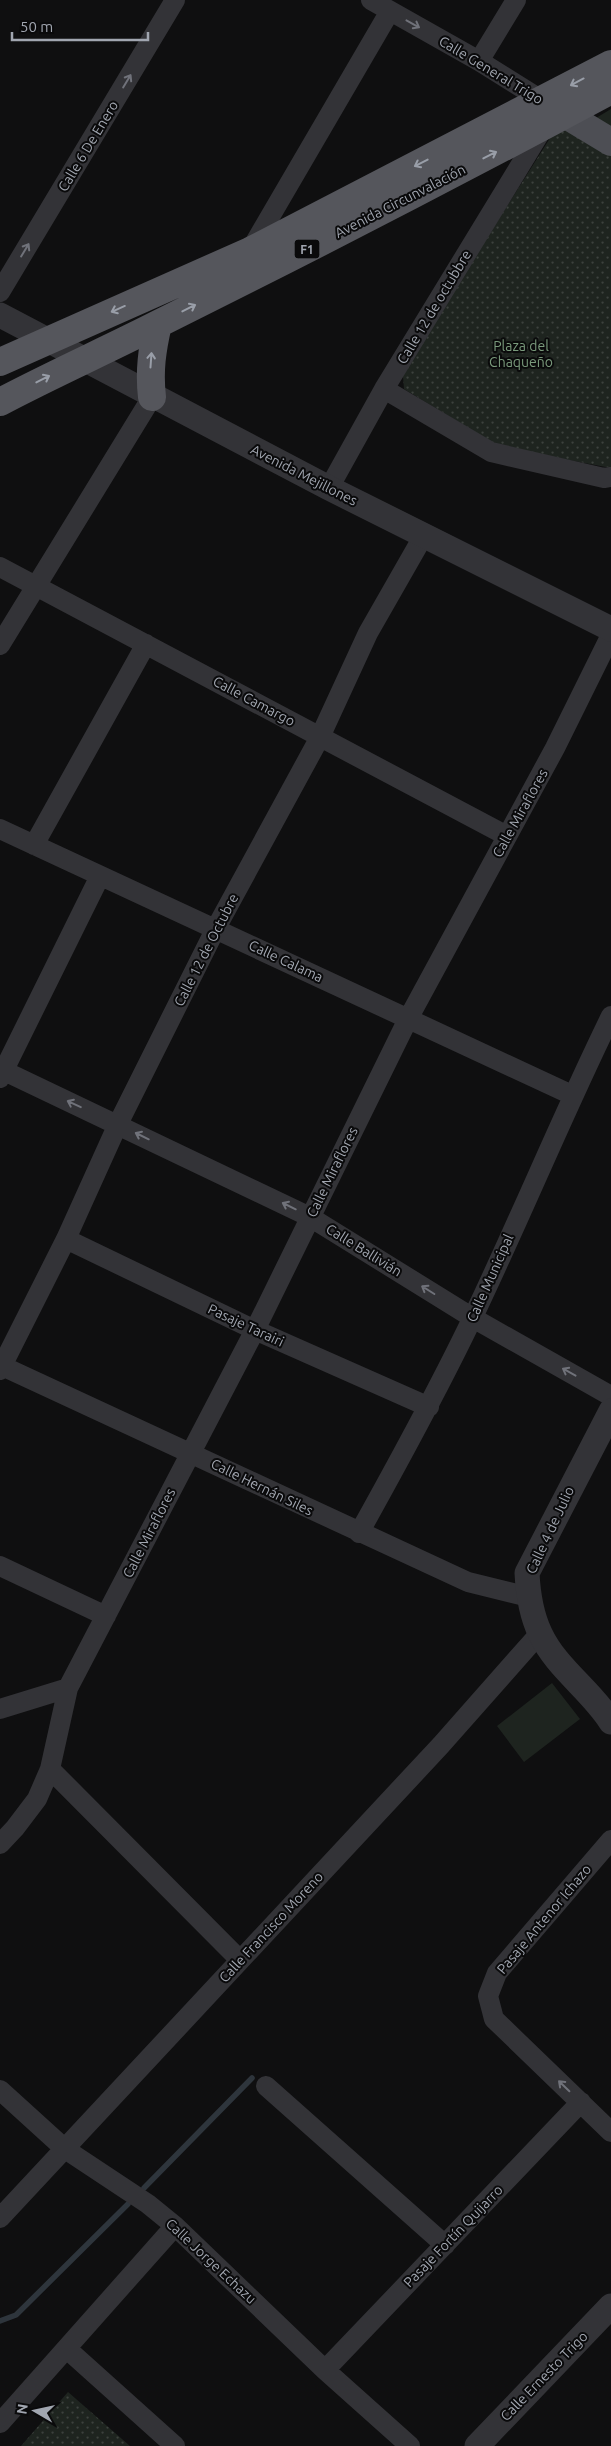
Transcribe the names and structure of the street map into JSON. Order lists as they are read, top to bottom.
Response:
{
  "streets": {
    "highway": ["Avenida Circunvalación", "F1"],
    "main road": ["Calle General Trigo"],
    "street": [
      "Calle 6 De Enero",
      "Calle 12 de octubbre",
      "Avenida Mejillones",
      "Calle Camargo",
      "Calle Miraflores",
      "Calle 12 de Octubre",
      "Calle Calama",
      "Calle Ballivián",
      "Calle Municipal",
      "Pasaje Tarairi",
      "Calle Hernán Siles",
      "Calle 4 de Julio",
      "Pasaje Antenor Ichazo",
      "Calle Francisco Moreno",
      "Pasaje Fortín Quijarro",
      "Calle Jorge Echazu",
      "Calle Ernesto Trigo"
    ]
  },
  "crossings": [
    ["Calle General Trigo", "Avenida Circunvalación"],
    ["Avenida Circunvalación", "Calle 12 de octubbre"],
    ["Avenida Circunvalación", "Avenida Mejillones"],
    ["Calle 12 de octubbre", "Avenida Mejillones"],
    ["Avenida Mejillones", "Calle 12 de Octubre"],
    ["Calle Camargo", "Calle Miraflores"],
    ["Calle Camargo", "Calle 12 de Octubre"],
    ["Calle Miraflores", "Calle Calama"],
    ["Calle Miraflores", "Calle Ballivián"],
    ["Calle Miraflores", "Pasaje Tarairi"],
    ["Calle Miraflores", "Calle Hernán Siles"],
    ["Calle 12 de Octubre", "Calle Calama"],
    ["Calle 12 de Octubre", "Calle Ballivián"],
    ["Calle 12 de Octubre", "Pasaje Tarairi"],
    ["Calle 12 de Octubre", "Calle Hernán Siles"],
    ["Calle Calama", "Calle Municipal"],
    ["Calle Ballivián", "Calle Municipal"],
    ["Calle Municipal", "Pasaje Tarairi"],
    ["Calle Municipal", "Calle Hernán Siles"],
    ["Calle Hernán Siles", "Calle 4 de Julio"],
    ["Calle 4 de Julio", "Calle Francisco Moreno"],
    ["Pasaje Antenor Ichazo", "Pasaje Fortín Quijarro"],
    ["Calle Francisco Moreno", "Calle Jorge Echazu"],
    ["Pasaje Fortín Quijarro", "Calle Jorge Echazu"]
  ],
  "one_way": ["Calle General Trigo", "Calle 6 De Enero", "Calle Ballivián"],
  "parks": ["Plaza del Chaqueño"],
  "scale_bar": "50 m",
  "north": "left"
}
